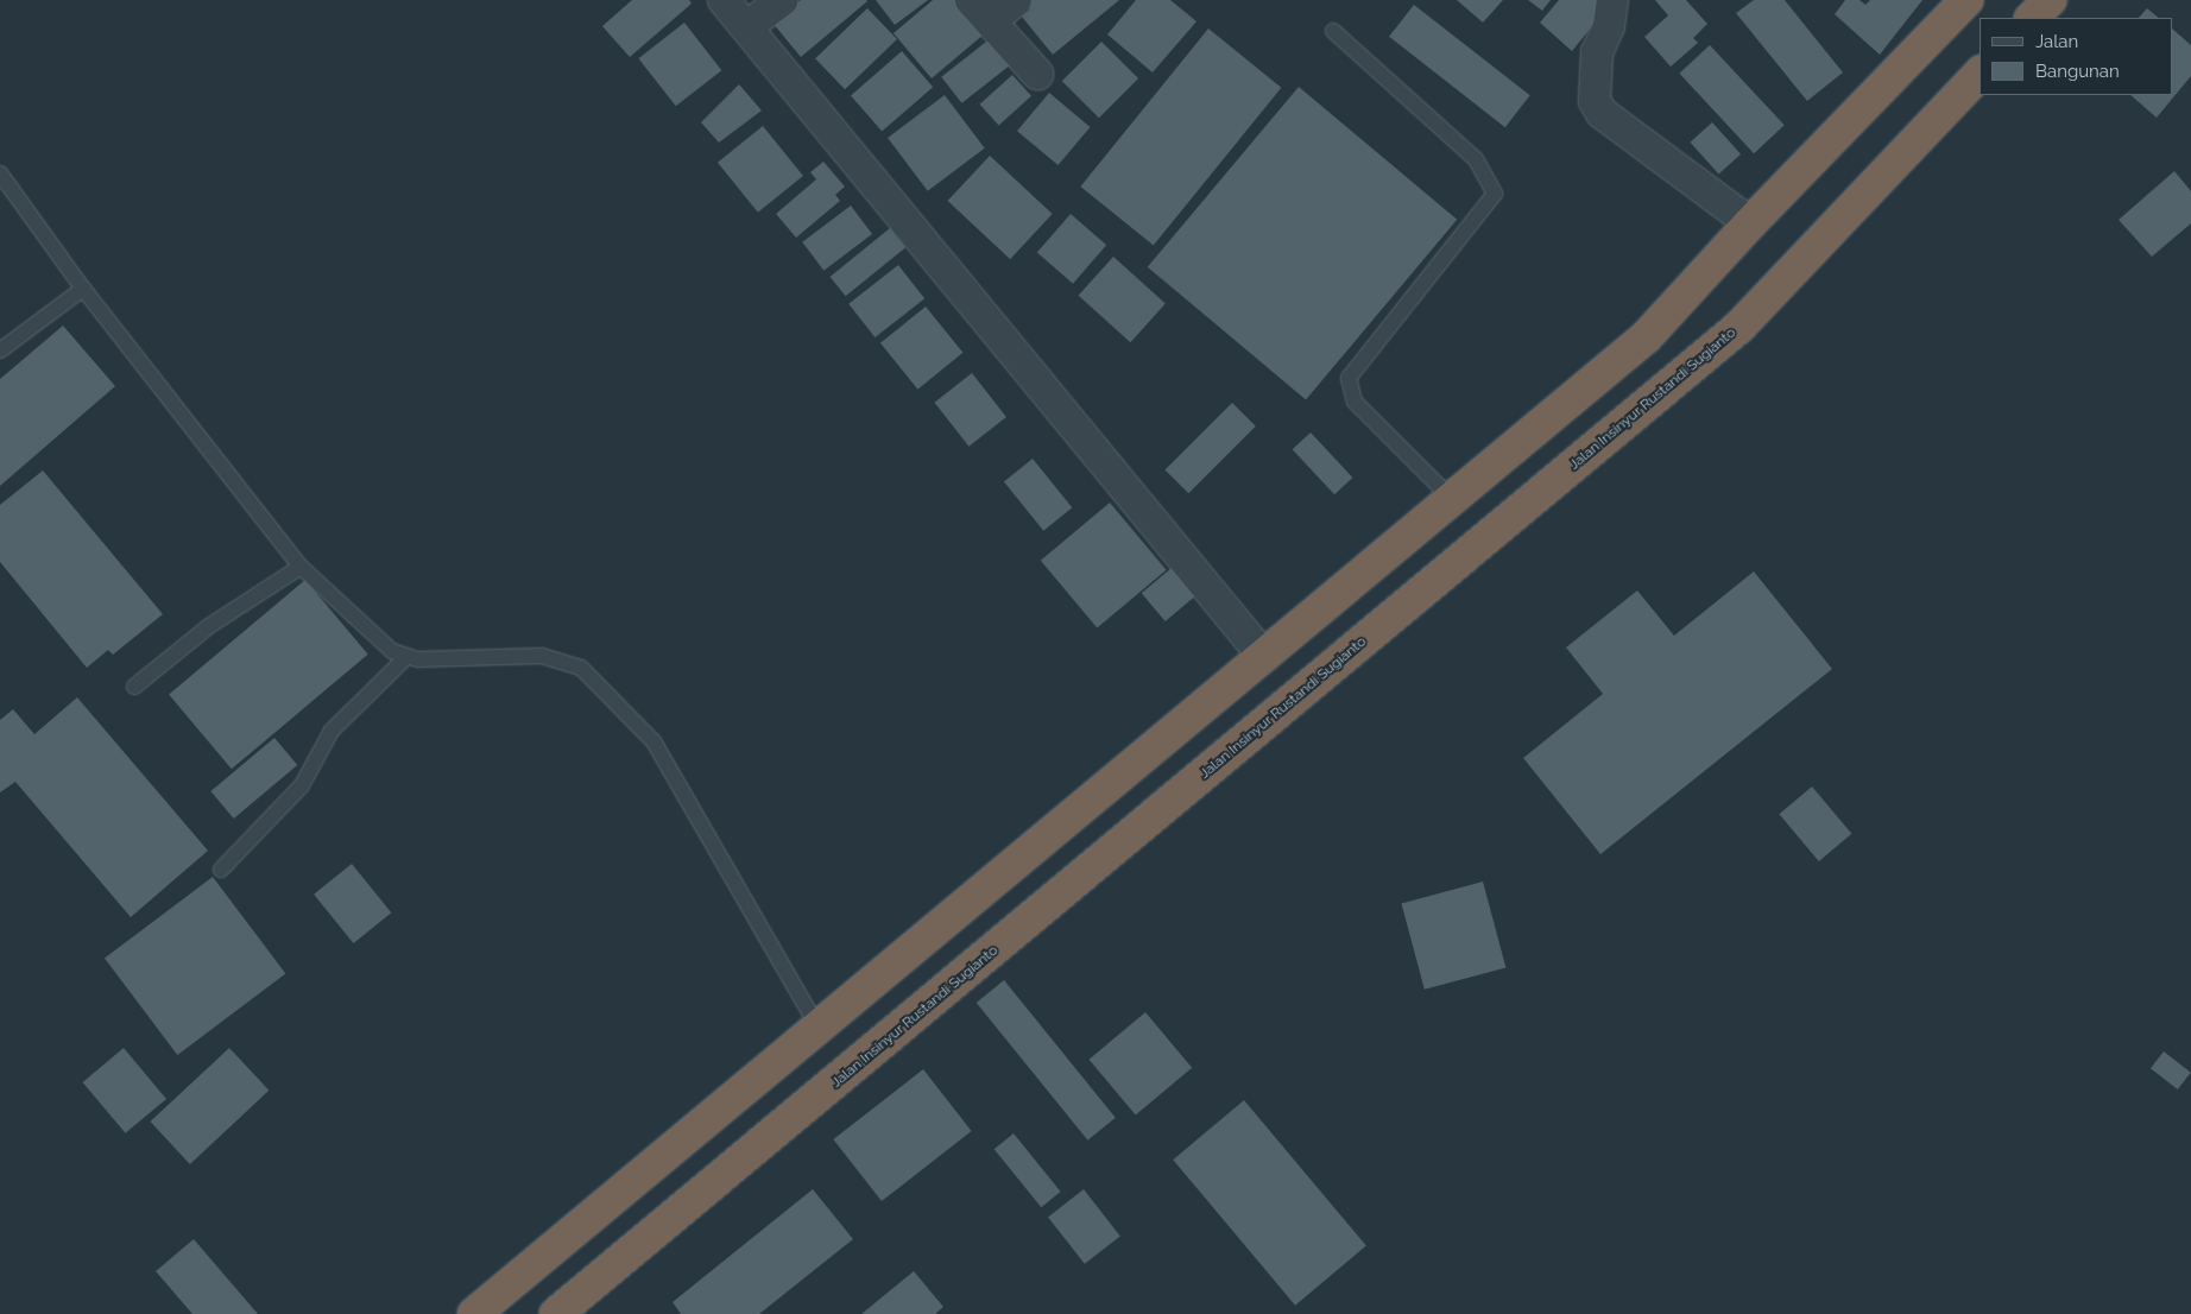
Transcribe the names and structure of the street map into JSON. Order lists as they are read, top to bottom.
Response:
{
  "streets": {
    "highway": ["Jalan Insinyur Rustandi Sugianto"]
  },
  "legend": ["Jalan", "Bangunan"]
}
